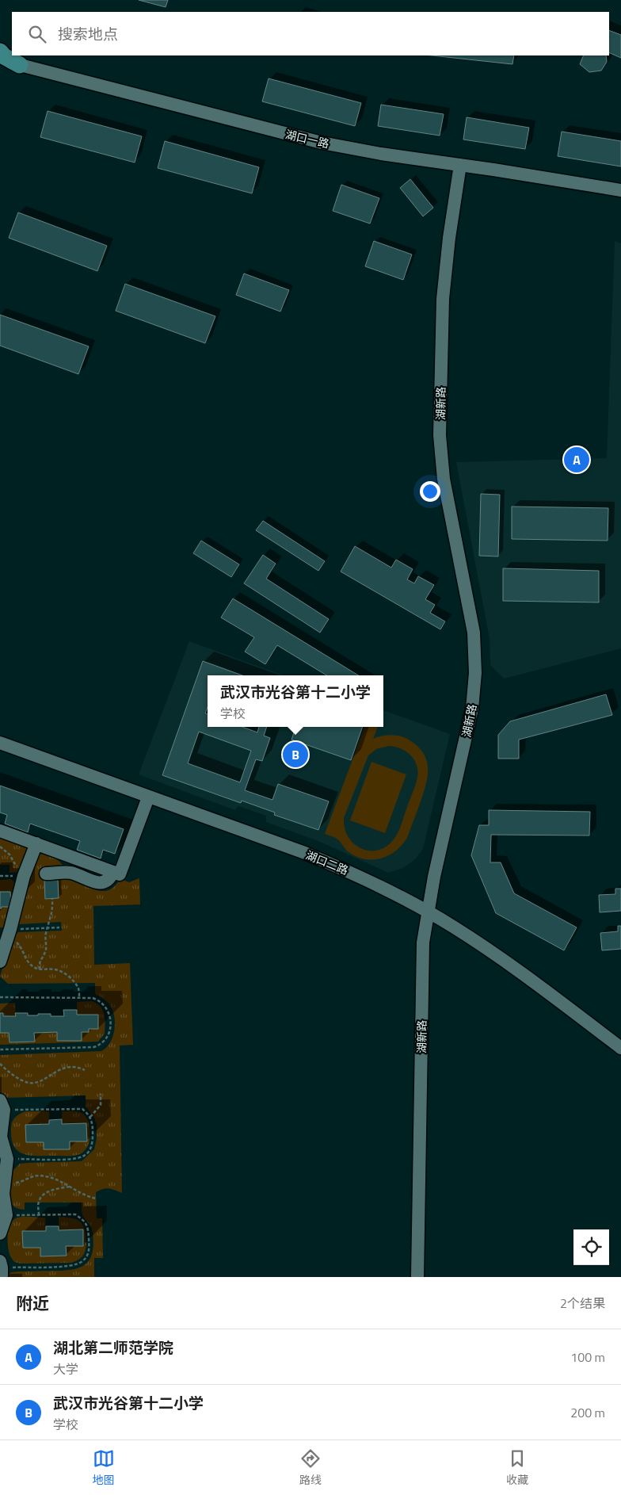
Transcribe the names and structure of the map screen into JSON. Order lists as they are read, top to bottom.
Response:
{
  "streets": {
    "street": ["湖口一路", "湖新路", "湖口二路"]
  },
  "crossings": [
    ["湖口一路", "湖新路"],
    ["湖新路", "湖口二路"]
  ],
  "page": {
    "search": "搜索地点",
    "pins": ["A", "B"],
    "popup": ["武汉市光谷第十二小学", "学校"],
    "heading": ["附近", "2个结果"],
    "list": [
      {
        "mark": "A",
        "name": "湖北第二师范学院",
        "note": "大学",
        "value": "100 m"
      },
      {
        "mark": "B",
        "name": "武汉市光谷第十二小学",
        "note": "学校",
        "value": "200 m"
      }
    ],
    "nav": ["地图", "路线", "收藏"]
  }
}
